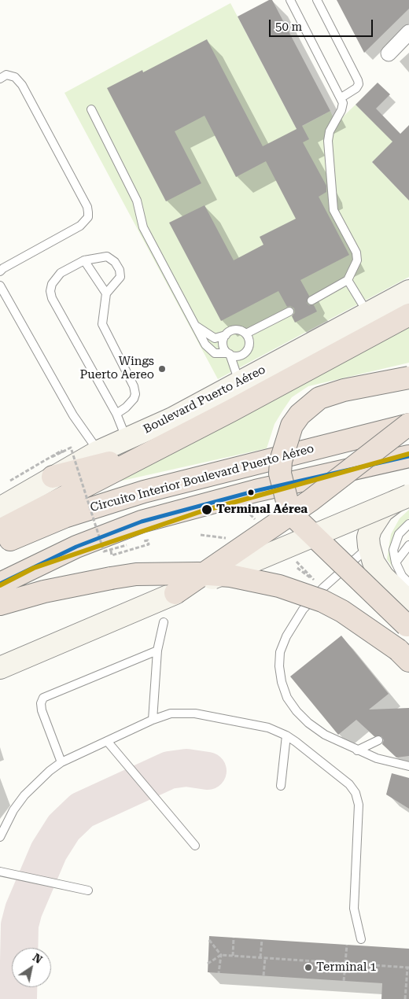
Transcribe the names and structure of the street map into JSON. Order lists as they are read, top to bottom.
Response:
{
  "streets": {
    "highway": ["Circuito Interior Boulevard Puerto Aéreo"],
    "street": ["Boulevard Puerto Aéreo"]
  },
  "places": ["Wings Puerto Aereo", "Terminal Aérea", "Terminal 1"],
  "scale_bar": "50 m",
  "north": "top right"
}
